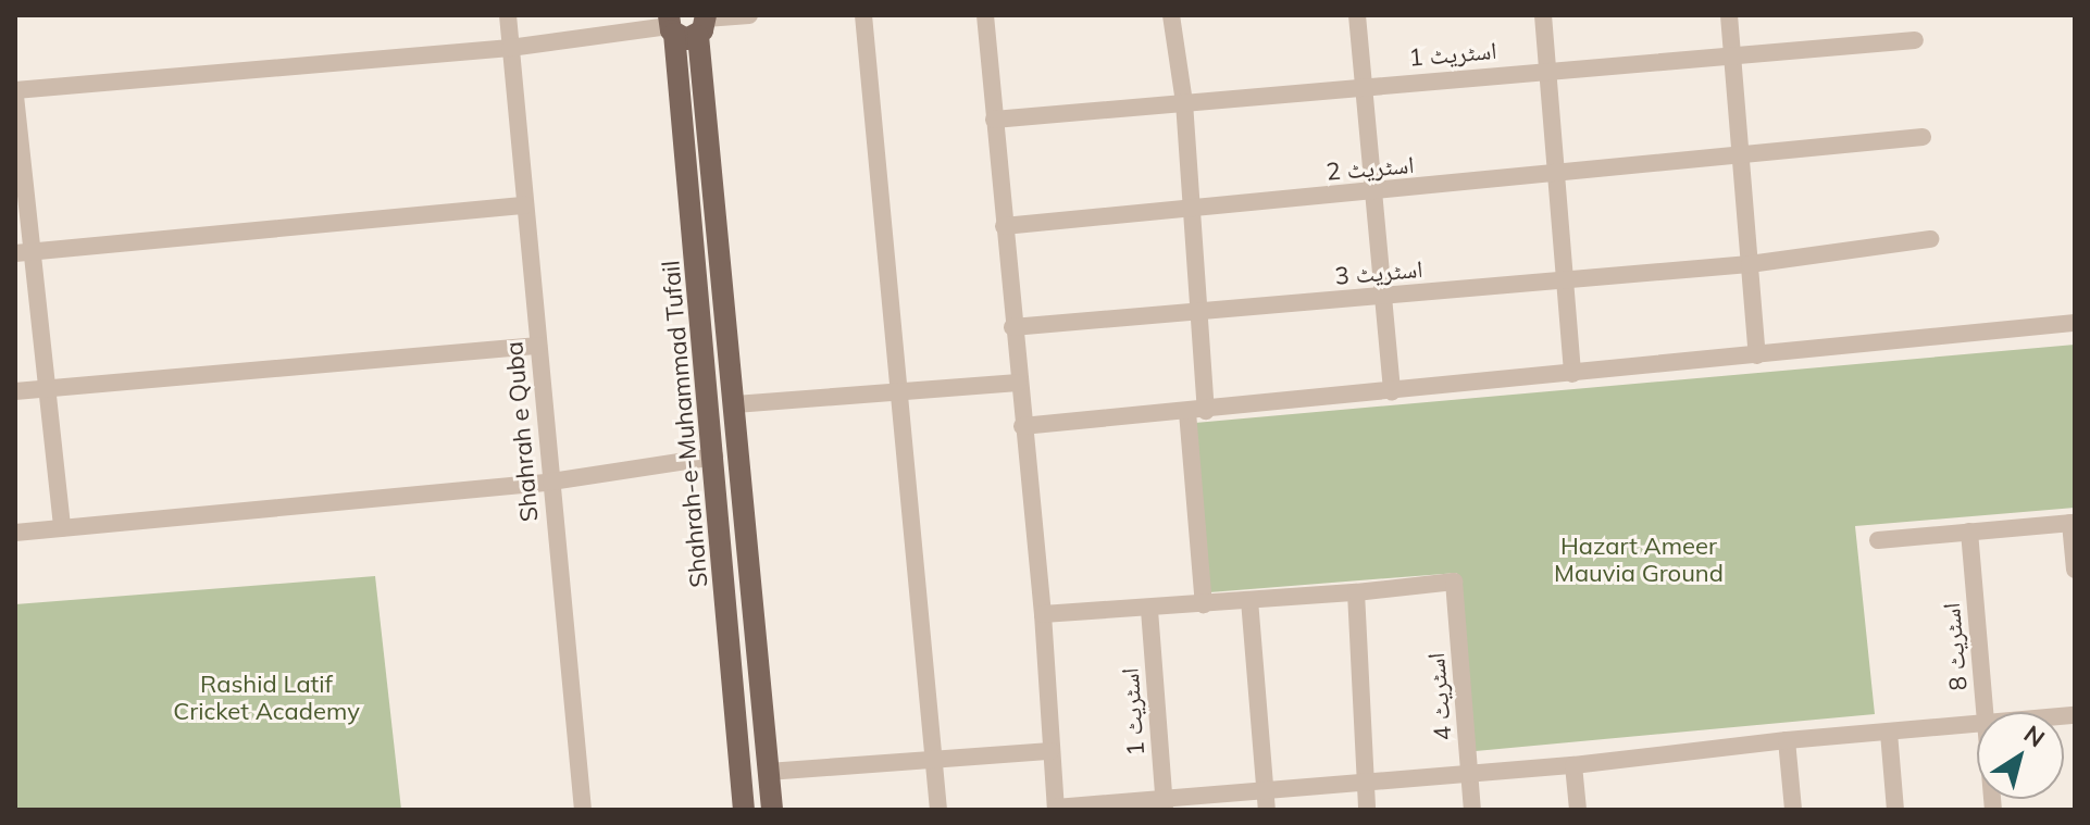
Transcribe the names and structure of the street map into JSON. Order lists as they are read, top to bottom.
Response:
{
  "streets": {
    "main road": ["Shahrah-e-Muhammad Tufail"],
    "street": [
      "اسٹریٹ 1",
      "اسٹریٹ 2",
      "اسٹریٹ 3",
      "Shahrah e Quba",
      "اسٹریٹ 8",
      "اسٹریٹ 4"
    ]
  },
  "parks": ["Hazart Ameer Mauvia Ground", "Rashid Latif Cricket Academy"],
  "north": "top right"
}
